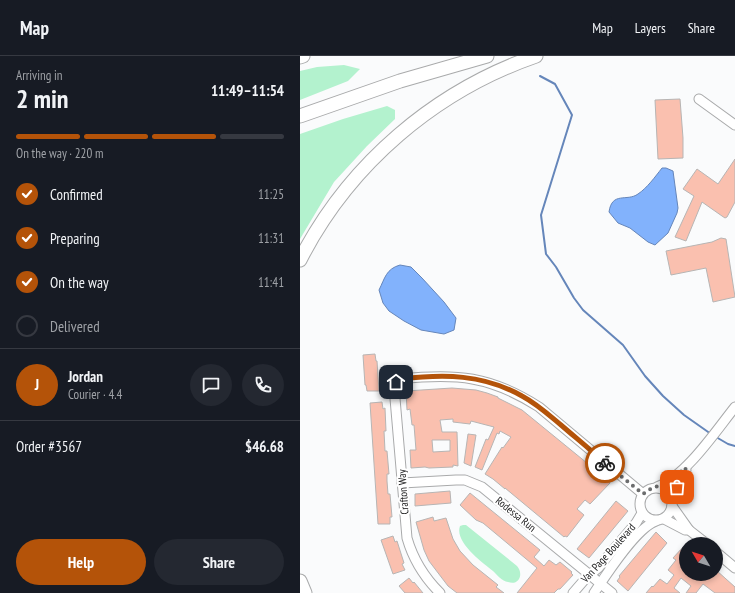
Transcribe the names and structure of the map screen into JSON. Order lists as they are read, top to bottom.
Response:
{
  "streets": {
    "street": ["Crafton Way", "Rodessa Run", "Van Page Boulevard"]
  },
  "crossings": [
    ["Crafton Way", "Rodessa Run"],
    ["Crafton Way", "Van Page Boulevard"],
    ["Rodessa Run", "Van Page Boulevard"]
  ],
  "north": "top left",
  "page": {
    "header": "Map",
    "nav": ["Map", "Layers", "Share"],
    "heading": ["2 min", "Arriving in", "11:49–11:54"],
    "panel": [
      "Jordan",
      "Courier · 4.4",
      "Order #3567",
      "$46.68"
    ],
    "bar": "On the way · 220 m",
    "list": [
      ["Confirmed", "11:25"],
      ["Preparing", "11:31"],
      ["On the way", "11:41"],
      "Delivered"
    ],
    "round": "J",
    "buttons": ["Help", "Share"]
  }
}
